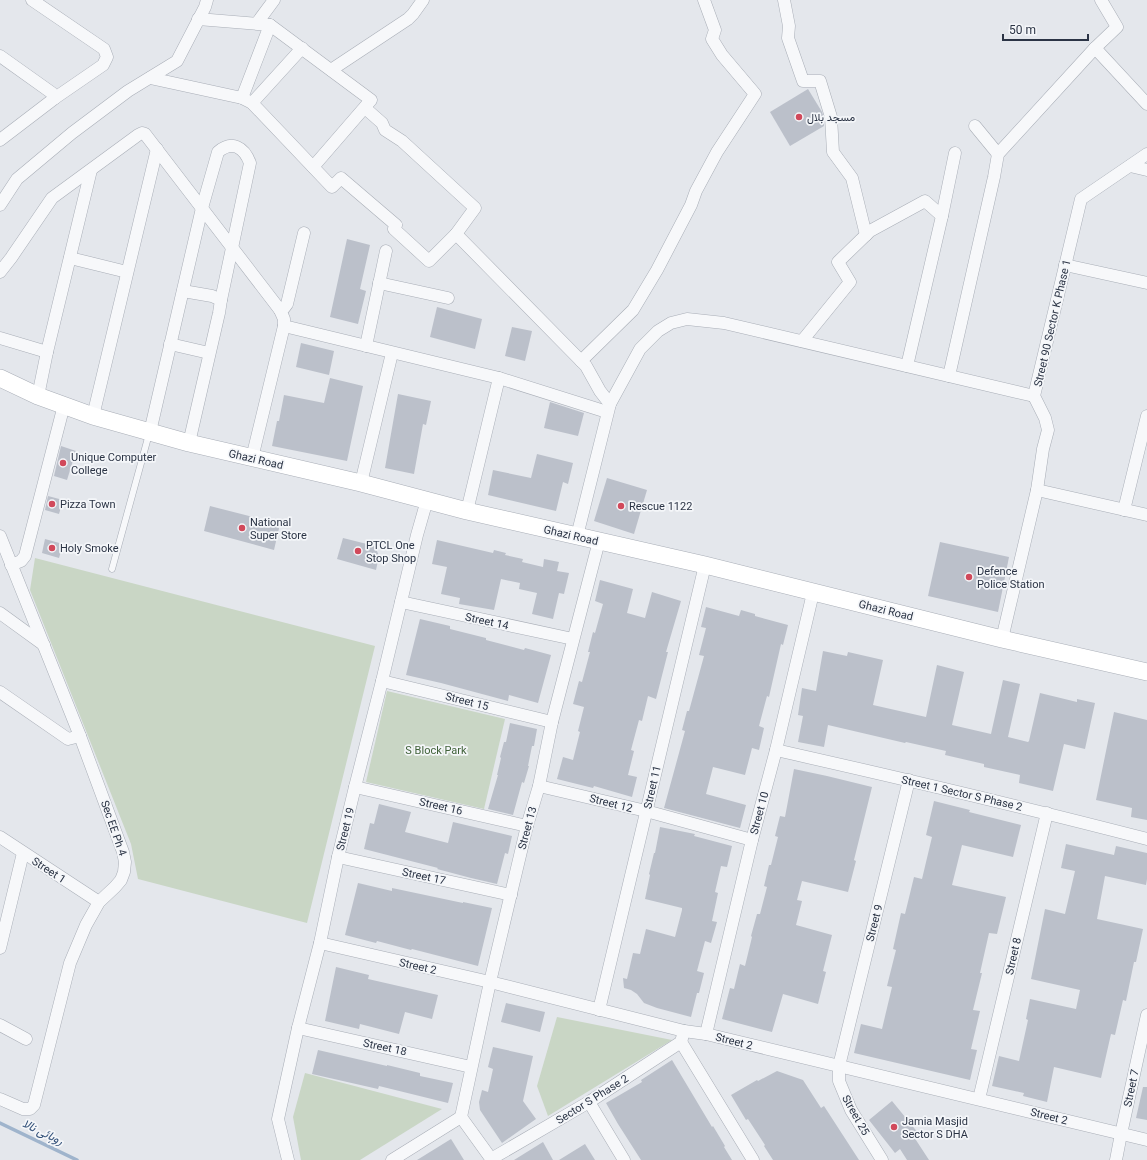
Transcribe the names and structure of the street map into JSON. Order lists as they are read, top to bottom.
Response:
{
  "streets": {
    "main road": ["Ghazi Road"],
    "street": [
      "Street 90 Sector K Phase 1",
      "Street 14",
      "Street 15",
      "Street 11",
      "Street 1 Sector S Phase 2",
      "Street 12",
      "Street 16",
      "Street 10",
      "Sec EE Ph 4",
      "Street 13",
      "Street 19",
      "Street 1",
      "Street 17",
      "Street 9",
      "Street 8",
      "Street 2",
      "Street 18",
      "Street 7",
      "Sector S Phase 2",
      "Street 25"
    ]
  },
  "crossings": [
    ["Street 90 Sector K Phase 1", "Ghazi Road"],
    ["Ghazi Road", "Street 11"],
    ["Ghazi Road", "Street 10"],
    ["Ghazi Road", "Street 13"],
    ["Ghazi Road", "Street 19"],
    ["Street 14", "Street 13"],
    ["Street 14", "Street 19"],
    ["Street 15", "Street 13"],
    ["Street 15", "Street 19"],
    ["Street 11", "Street 12"],
    ["Street 11", "Street 2"],
    ["Street 1 Sector S Phase 2", "Street 10"],
    ["Street 1 Sector S Phase 2", "Street 9"],
    ["Street 1 Sector S Phase 2", "Street 8"],
    ["Street 12", "Street 10"],
    ["Street 12", "Street 13"],
    ["Street 16", "Street 13"],
    ["Street 16", "Street 19"],
    ["Street 10", "Street 2"],
    ["Sec EE Ph 4", "Street 1"],
    ["Street 13", "Street 17"],
    ["Street 13", "Street 2"],
    ["Street 13", "Street 18"],
    ["Street 19", "Street 17"],
    ["Street 19", "Street 2"],
    ["Street 19", "Street 18"],
    ["Street 9", "Street 2"],
    ["Street 9", "Street 25"],
    ["Street 8", "Street 2"],
    ["Street 2", "Street 7"],
    ["Street 2", "Sector S Phase 2"],
    ["Street 2", "Street 25"]
  ],
  "water": ["روہائی نالا"],
  "parks": ["S Block Park"],
  "places": [
    "مسجد بلال",
    "Unique Computer College",
    "Pizza Town",
    "Rescue 1122",
    "National Super Store",
    "Holy Smoke",
    "PTCL One Stop Shop",
    "Defence Police Station",
    "Jamia Masjid Sector S DHA"
  ],
  "scale_bar": "50 m"
}
